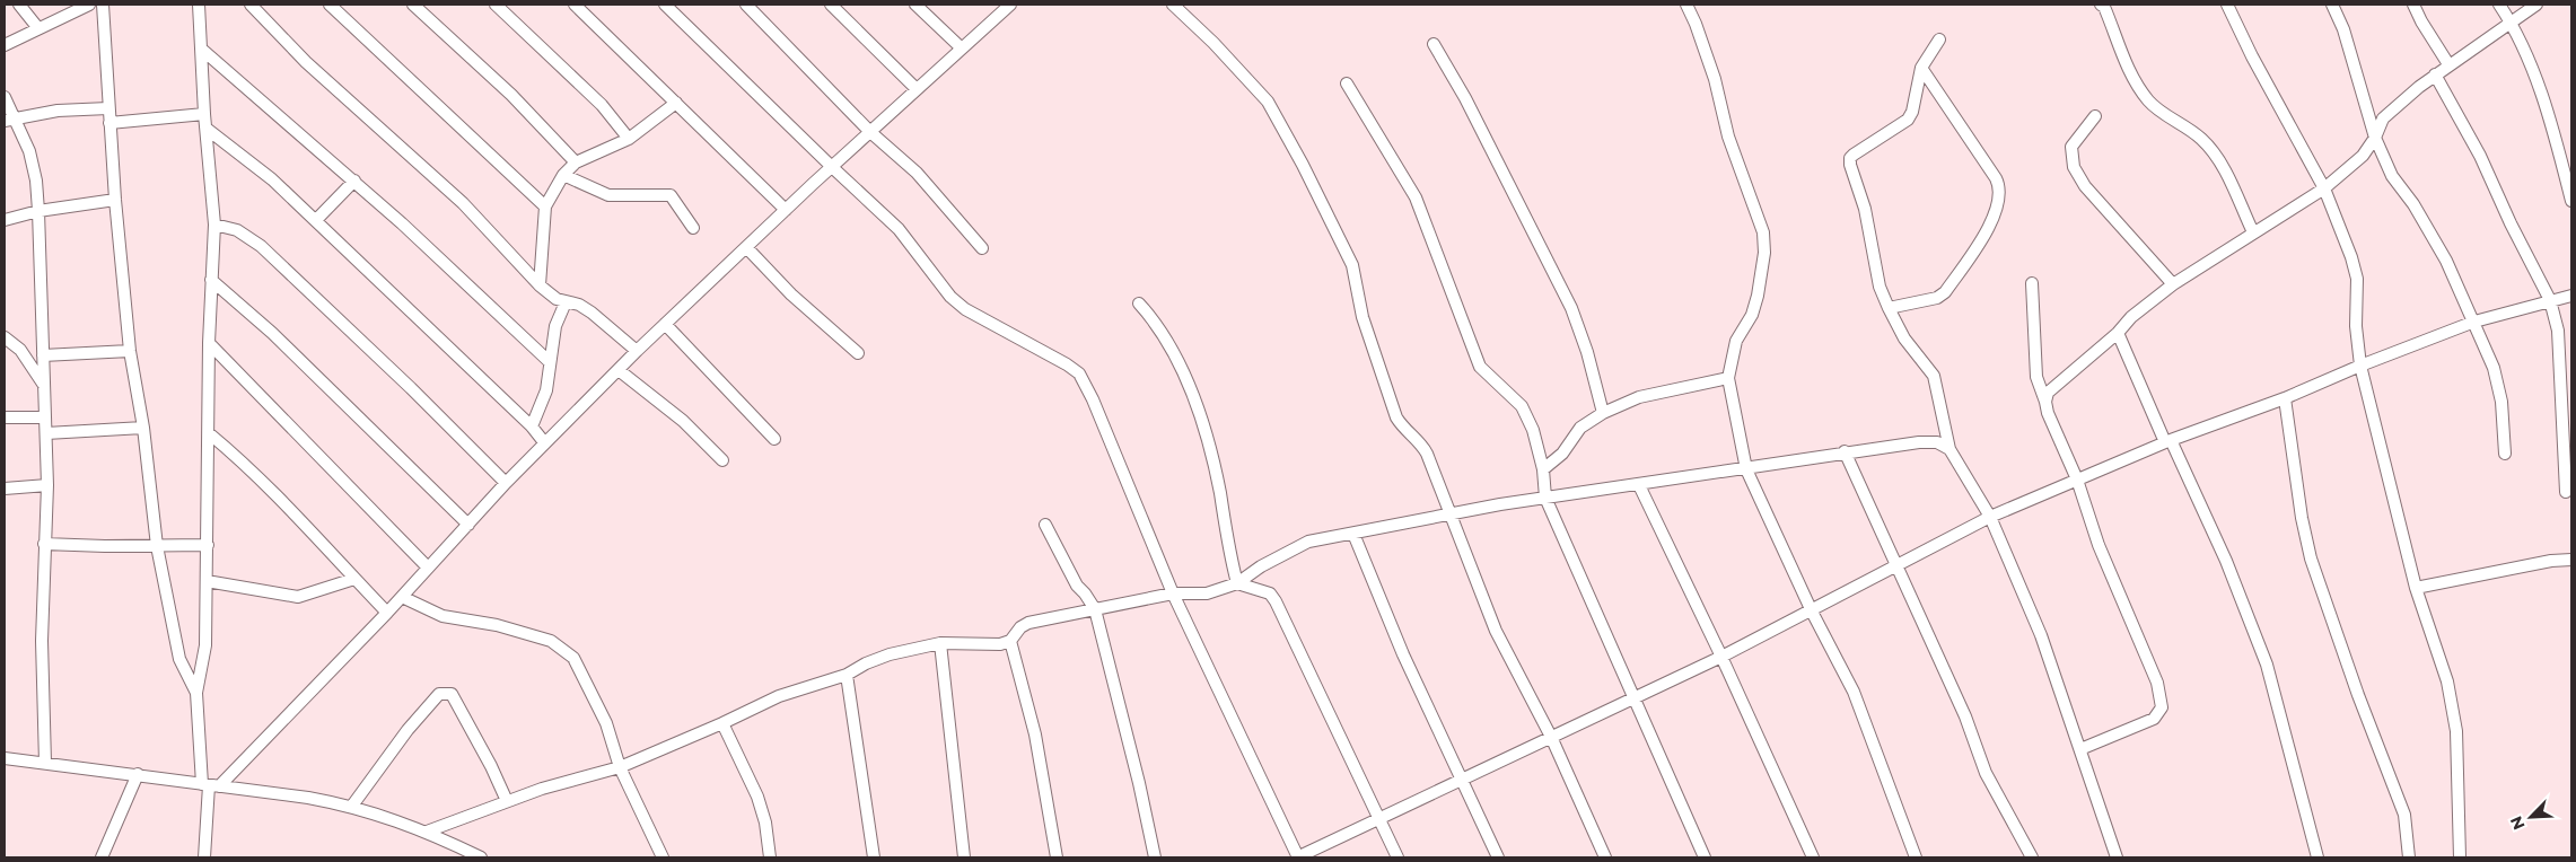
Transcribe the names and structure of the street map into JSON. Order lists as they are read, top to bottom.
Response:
{
  "north": "bottom left"
}
